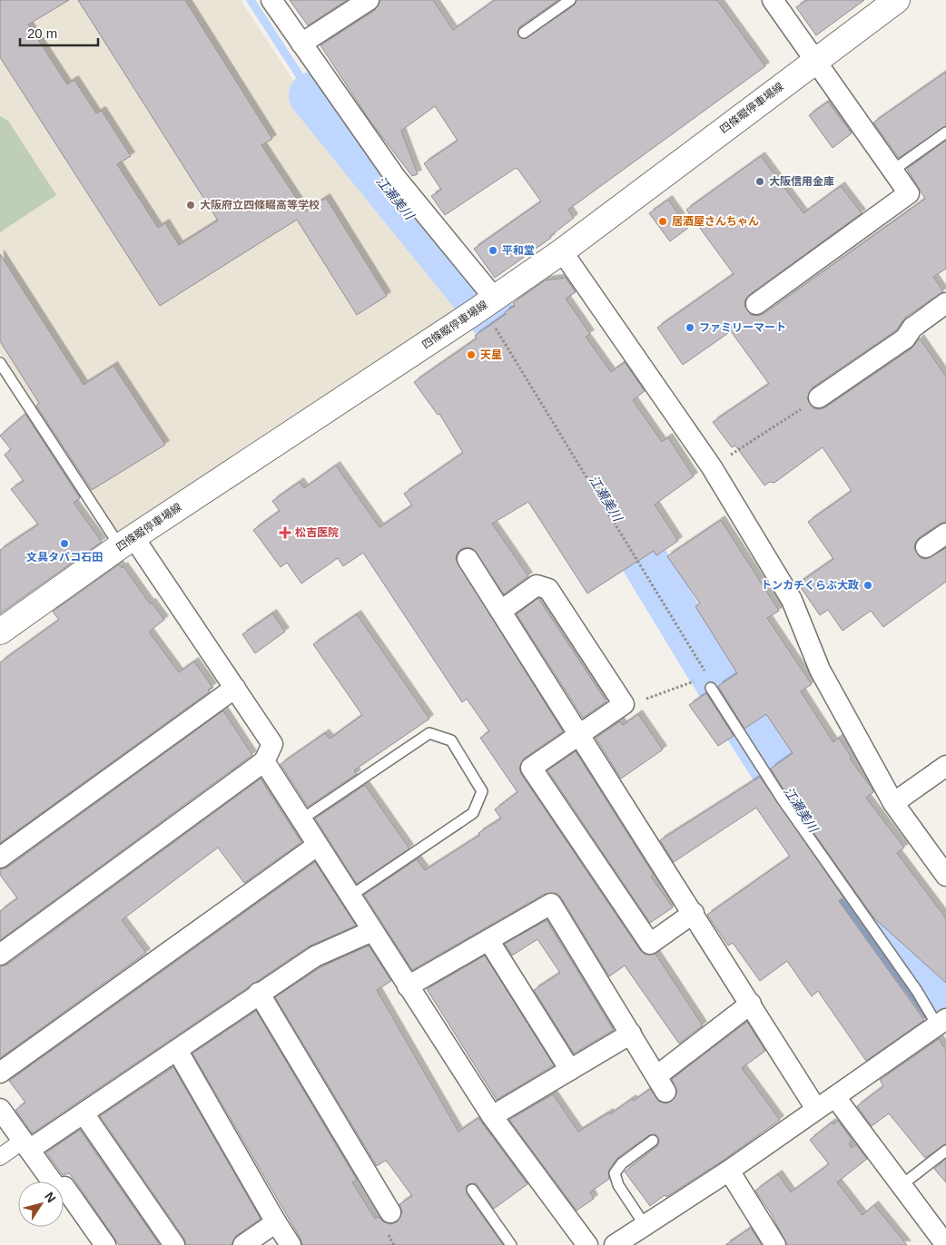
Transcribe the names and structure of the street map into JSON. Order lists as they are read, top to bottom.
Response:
{
  "streets": {
    "main road": ["四條畷停車場線"]
  },
  "water": ["江瀬美川"],
  "places": {
    "other": [
      "大阪信用金庫",
      "大阪府立四條畷高等学校",
      "居酒屋さんちゃん",
      "平和堂",
      "ファミリーマート",
      "天星",
      "文具タバコ石田",
      "トンカチくらぶ大政"
    ],
    "health": ["松吉医院"]
  },
  "scale_bar": "20 m",
  "north": "top right"
}
